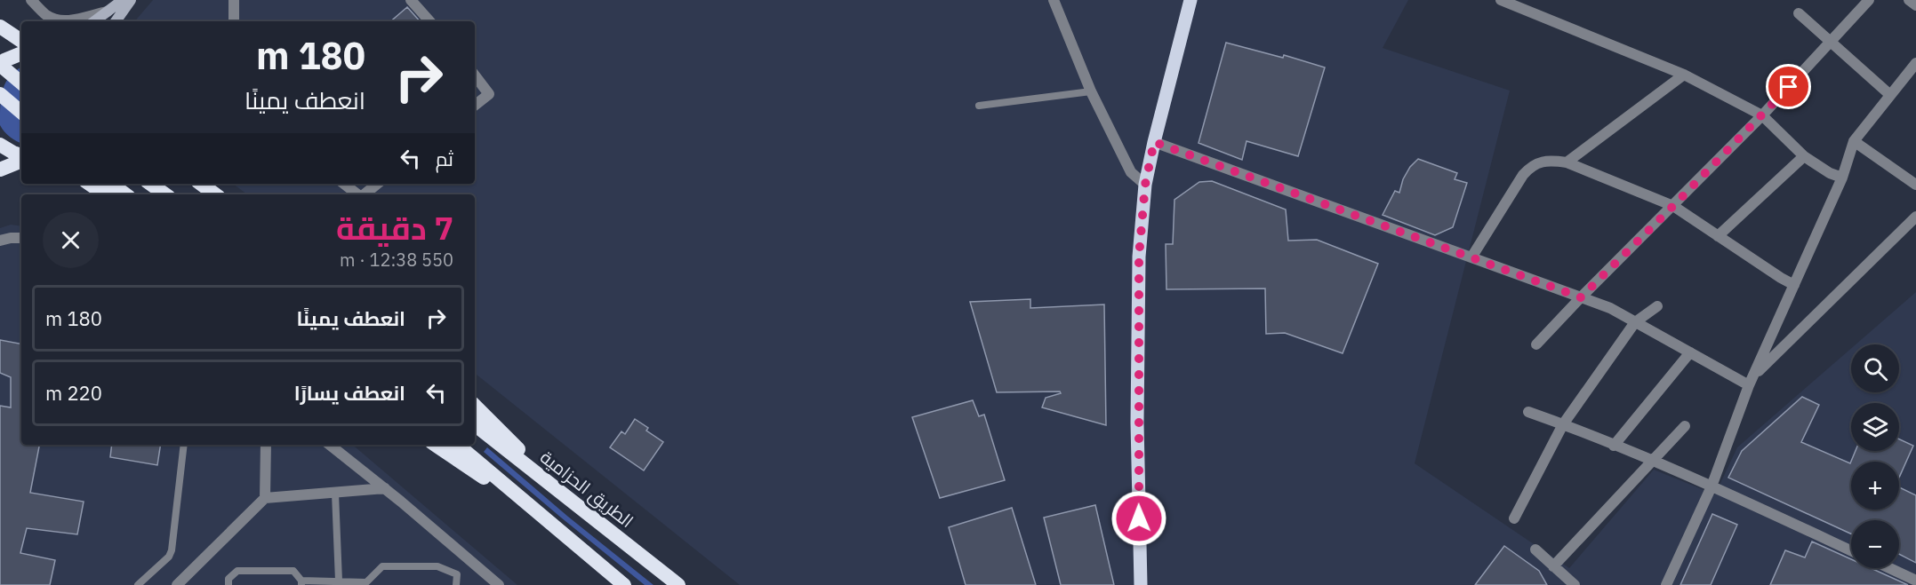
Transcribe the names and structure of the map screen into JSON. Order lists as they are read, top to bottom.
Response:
{
  "streets": {
    "highway": ["الطريق الحزامية"]
  },
  "page": {
    "turn": ["180 m", "انعطف يمينًا"],
    "then": "ثم",
    "heading": ["7 دقيقة", "550 m · 12:38"],
    "list": [
      {
        "name": "انعطف يمينًا",
        "value": "180 m"
      },
      {
        "name": "انعطف يسارًا",
        "value": "220 m"
      }
    ],
    "map_buttons": ["+", "−"]
  }
}
